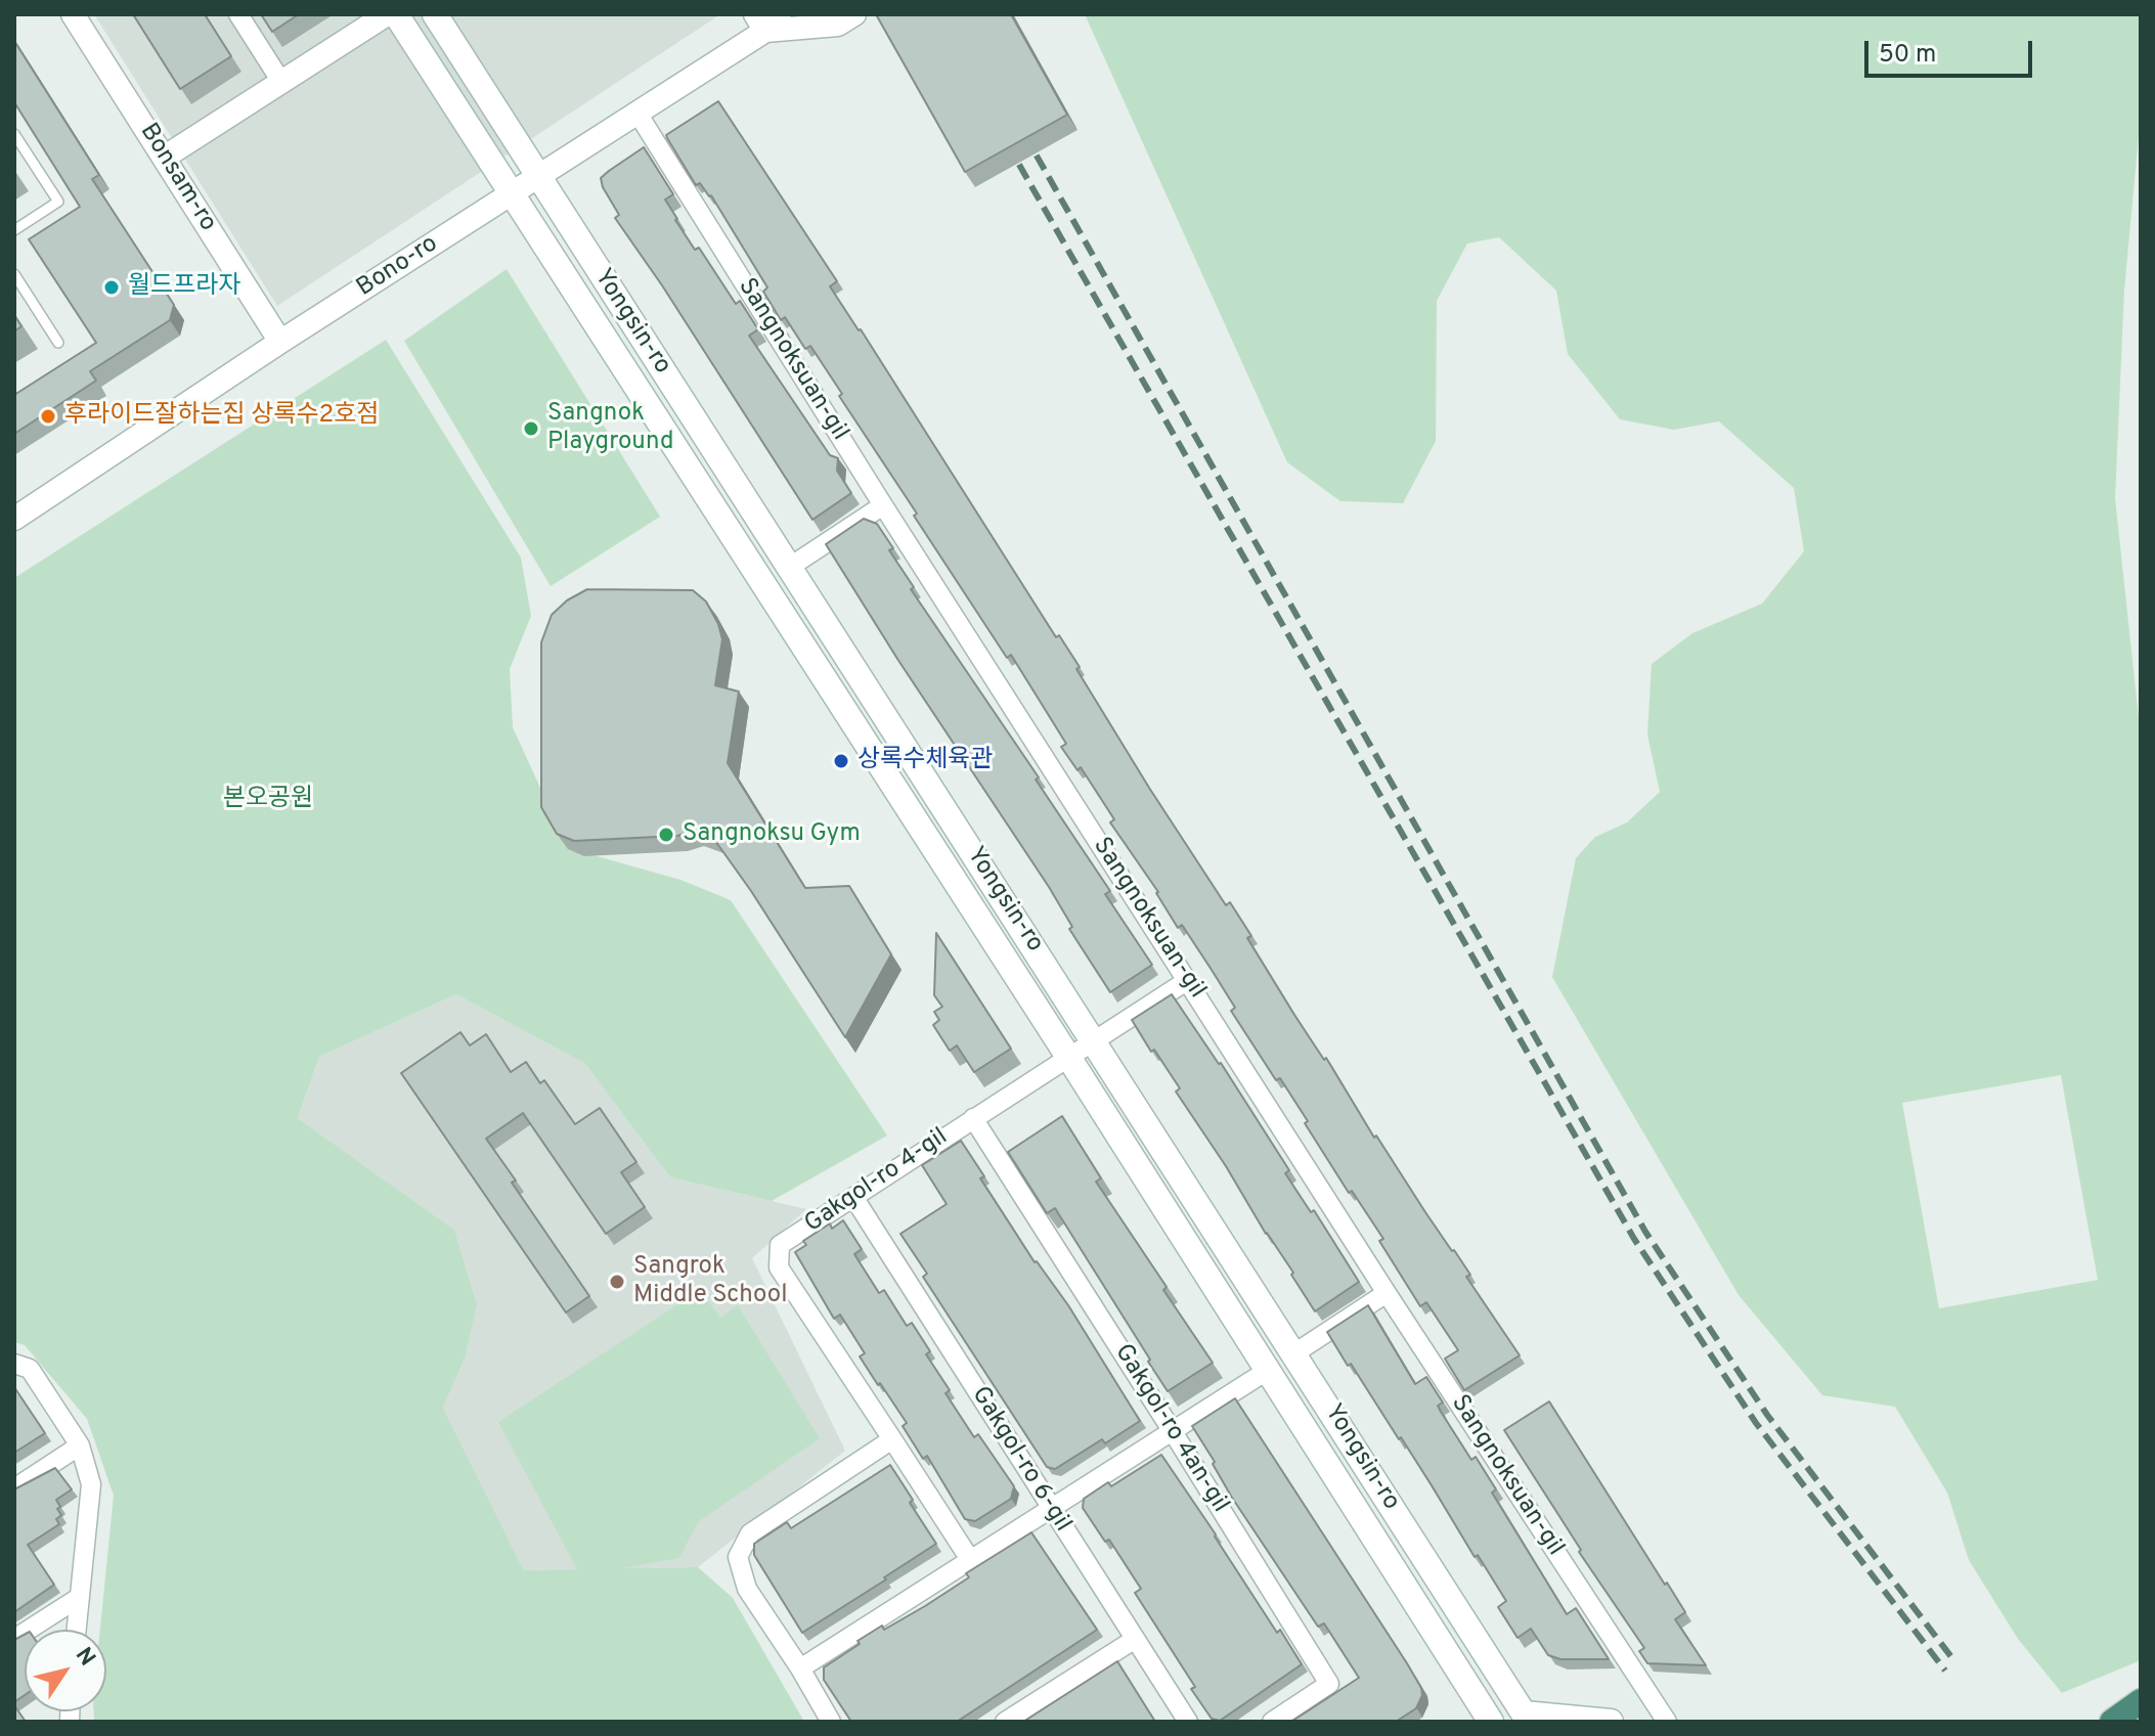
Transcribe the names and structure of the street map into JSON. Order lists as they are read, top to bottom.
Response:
{
  "streets": {
    "main road": ["Yongsin-ro"],
    "street": [
      "Bonsam-ro",
      "Bono-ro",
      "Sangnoksuan-gil",
      "Gakgol-ro 4-gil",
      "Gakgol-ro 4an-gil",
      "Gakgol-ro 6-gil"
    ]
  },
  "crossings": [
    ["Bonsam-ro", "Bono-ro"],
    ["Bono-ro", "Yongsin-ro"],
    ["Bono-ro", "Sangnoksuan-gil"],
    ["Yongsin-ro", "Gakgol-ro 4-gil"],
    ["Sangnoksuan-gil", "Gakgol-ro 4-gil"],
    ["Gakgol-ro 4-gil", "Gakgol-ro 4an-gil"],
    ["Gakgol-ro 4-gil", "Gakgol-ro 6-gil"]
  ],
  "parks": ["본오공원"],
  "places": [
    "월드프라자",
    "후라이드잘하는집 상록수2호점",
    "Sangnok Playground",
    "상록수체육관",
    "Sangnoksu Gym",
    "Sangrok Middle School"
  ],
  "scale_bar": "50 m",
  "north": "top right"
}
